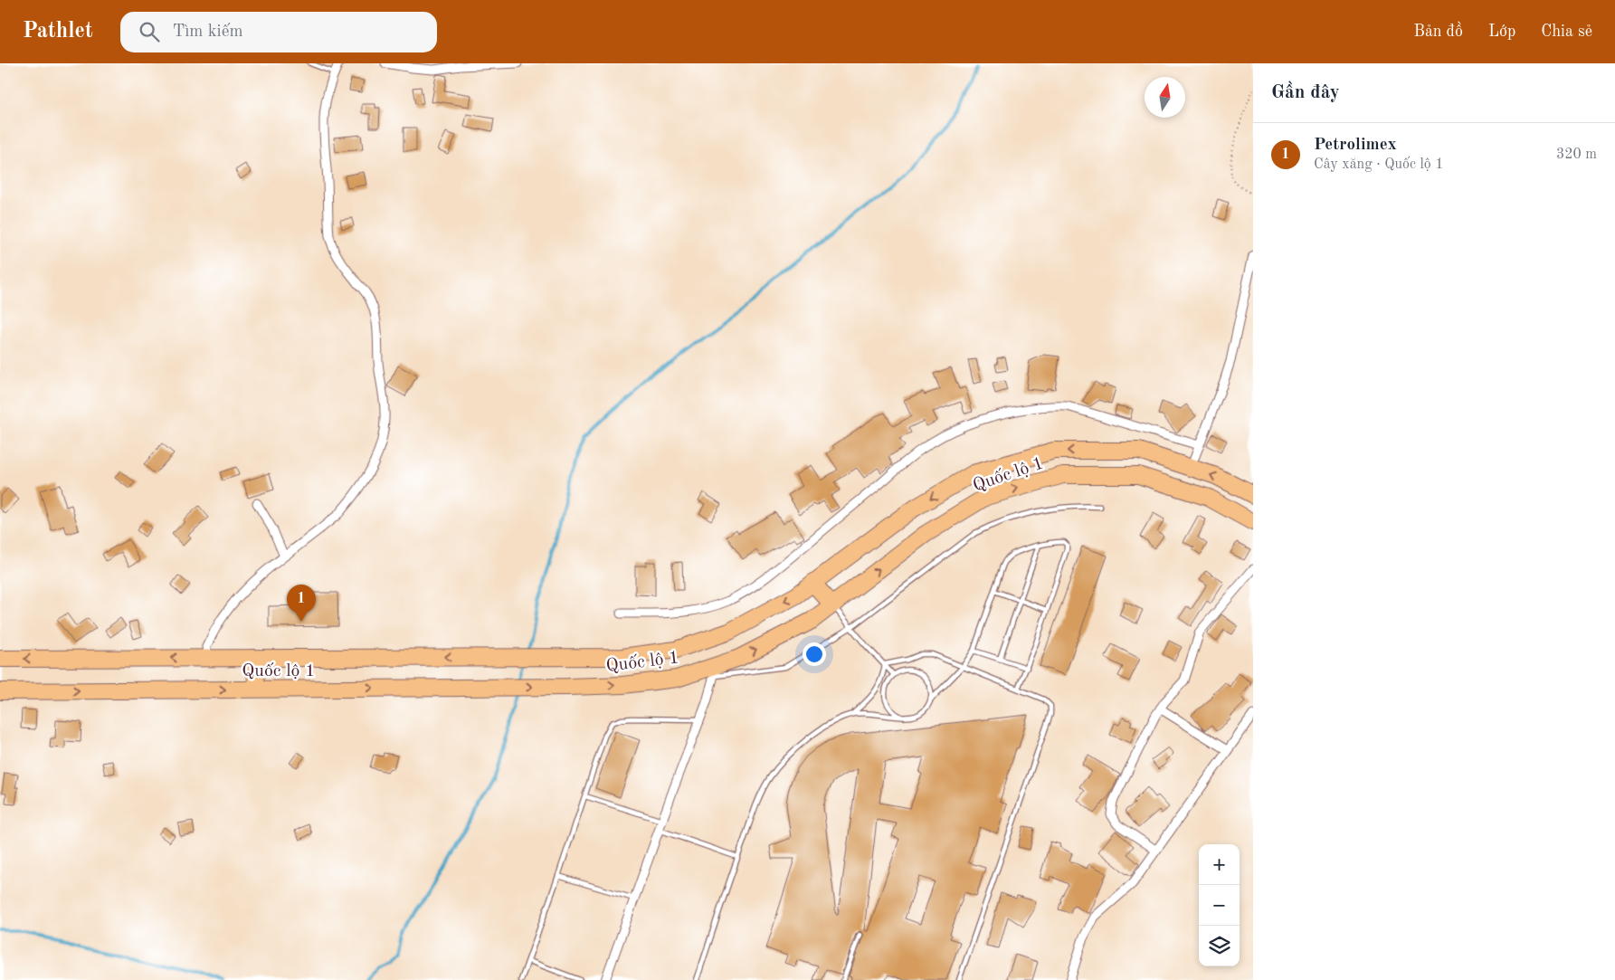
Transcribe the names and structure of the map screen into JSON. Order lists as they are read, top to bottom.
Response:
{
  "streets": {
    "highway": ["Quốc lộ 1"]
  },
  "north": "top",
  "page": {
    "header": "Pathlet",
    "search": "Tìm kiếm",
    "nav": ["Bản đồ", "Lớp", "Chia sẻ"],
    "heading": "Gần đây",
    "list": [
      {
        "mark": "1",
        "name": "Petrolimex",
        "note": "Cây xăng · Quốc lộ 1",
        "value": "320 m"
      }
    ],
    "pins": "1",
    "map_buttons": ["+", "−"]
  }
}
